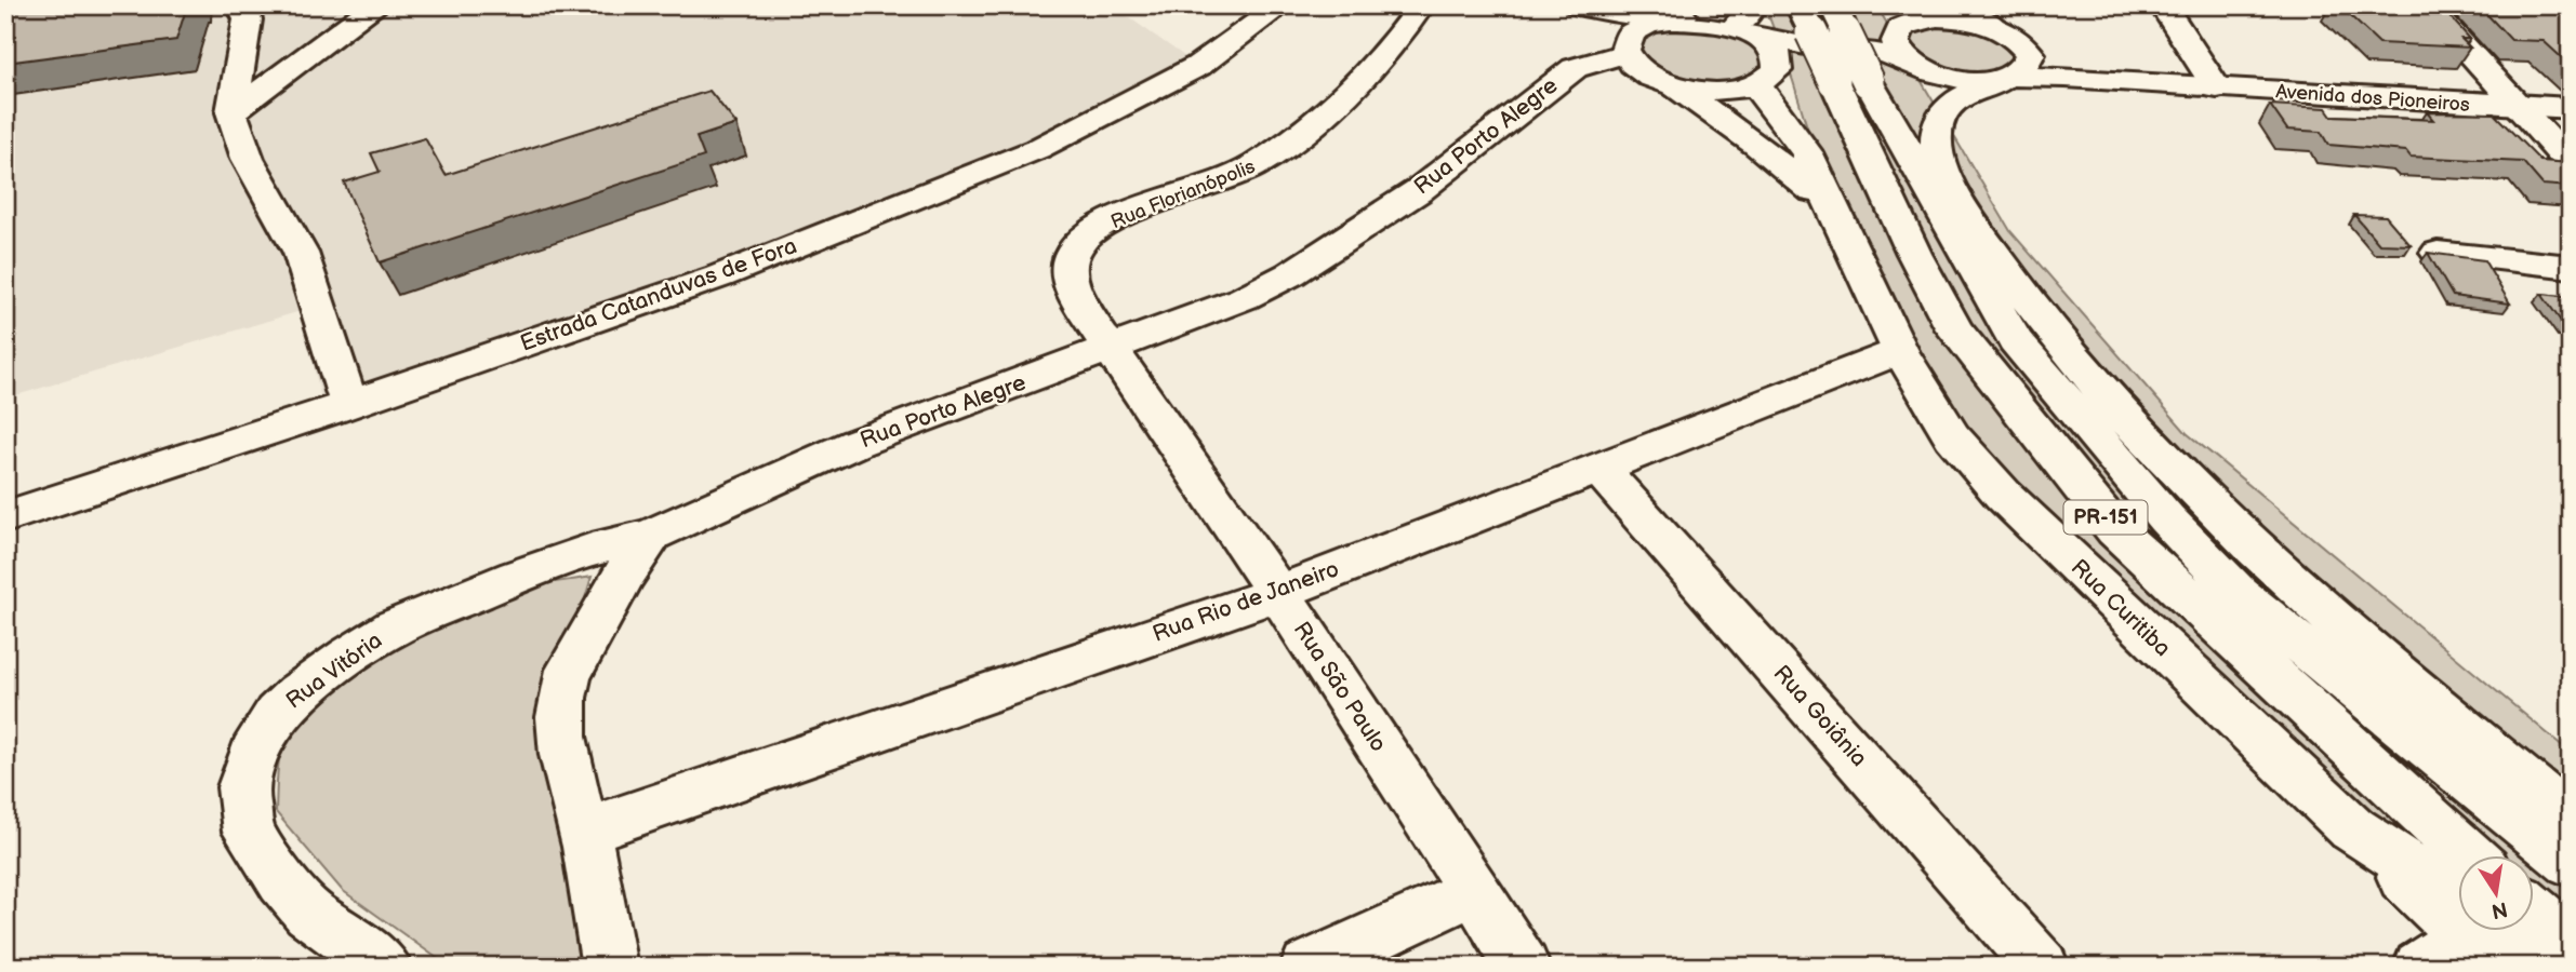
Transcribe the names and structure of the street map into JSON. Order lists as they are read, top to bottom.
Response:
{
  "streets": {
    "main road": [
      "Avenida dos Pioneiros",
      "Rua Porto Alegre",
      "Rua Florianópolis",
      "Estrada Catanduvas de Fora",
      "PR-151",
      "Rua Rio de Janeiro",
      "Rua Curitiba",
      "Rua Vitória",
      "Rua São Paulo",
      "Rua Goiânia"
    ]
  },
  "crossings": [
    ["Rua Porto Alegre", "Rua Rio de Janeiro"],
    ["Rua Porto Alegre", "Rua Vitória"],
    ["Rua Porto Alegre", "Rua São Paulo"],
    ["Rua Florianópolis", "Rua São Paulo"],
    ["Rua Rio de Janeiro", "Rua Curitiba"],
    ["Rua Rio de Janeiro", "Rua São Paulo"],
    ["Rua Rio de Janeiro", "Rua Goiânia"]
  ],
  "north": "bottom"
}
